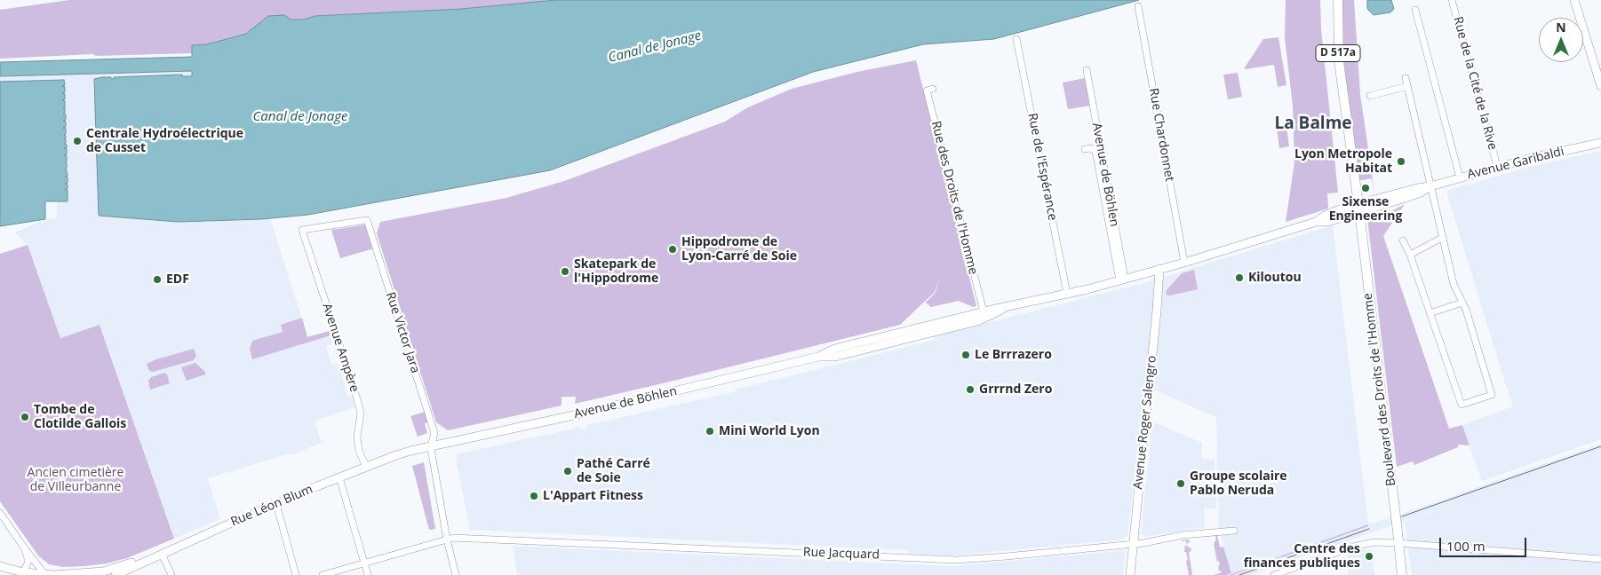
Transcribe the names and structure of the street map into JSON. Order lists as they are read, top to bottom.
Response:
{
  "streets": {
    "main road": [
      "D 517a",
      "Avenue Garibaldi",
      "Avenue de Böhlen",
      "Boulevard des Droits de l'Homme",
      "Avenue Roger Salengro",
      "Rue Léon Blum"
    ],
    "street": [
      "Rue de la Cité de la Rive",
      "Rue Chardonnet",
      "Rue de l'Espérance",
      "Rue des Droits de l'Homme",
      "Rue Victor Jara",
      "Avenue Ampère",
      "Rue Jacquard"
    ]
  },
  "crossings": [
    ["D 517a", "Avenue Garibaldi"],
    ["D 517a", "Boulevard des Droits de l'Homme"],
    ["Rue de la Cité de la Rive", "Avenue Garibaldi"],
    ["Rue Chardonnet", "Avenue Garibaldi"],
    ["Avenue Garibaldi", "Avenue de Böhlen"],
    ["Avenue Garibaldi", "Boulevard des Droits de l'Homme"],
    ["Avenue Garibaldi", "Avenue Roger Salengro"],
    ["Rue de l'Espérance", "Avenue de Böhlen"],
    ["Avenue de Böhlen", "Rue des Droits de l'Homme"],
    ["Avenue de Böhlen", "Rue Victor Jara"],
    ["Avenue de Böhlen", "Avenue Roger Salengro"],
    ["Avenue de Böhlen", "Rue Léon Blum"],
    ["Rue Victor Jara", "Avenue Ampère"],
    ["Rue Victor Jara", "Rue Léon Blum"],
    ["Rue Victor Jara", "Rue Jacquard"],
    ["Avenue Ampère", "Rue Léon Blum"],
    ["Avenue Roger Salengro", "Rue Jacquard"]
  ],
  "districts": ["La Balme"],
  "water": ["Canal de Jonage"],
  "parks": ["Ancien cimetière de Villeurbanne"],
  "places": [
    "Centrale Hydroélectrique de Cusset",
    "Lyon Metropole Habitat",
    "Sixense Engineering",
    "Hippodrome de Lyon-Carré de Soie",
    "Skatepark de l'Hippodrome",
    "Kiloutou",
    "EDF",
    "Le Brrrazero",
    "Grrrnd Zero",
    "Tombe de Clotilde Gallois",
    "Mini World Lyon",
    "Pathé Carré de Soie",
    "Groupe scolaire Pablo Neruda",
    "L'Appart Fitness",
    "Centre des finances publiques"
  ],
  "scale_bar": "100 m",
  "north": "top"
}
